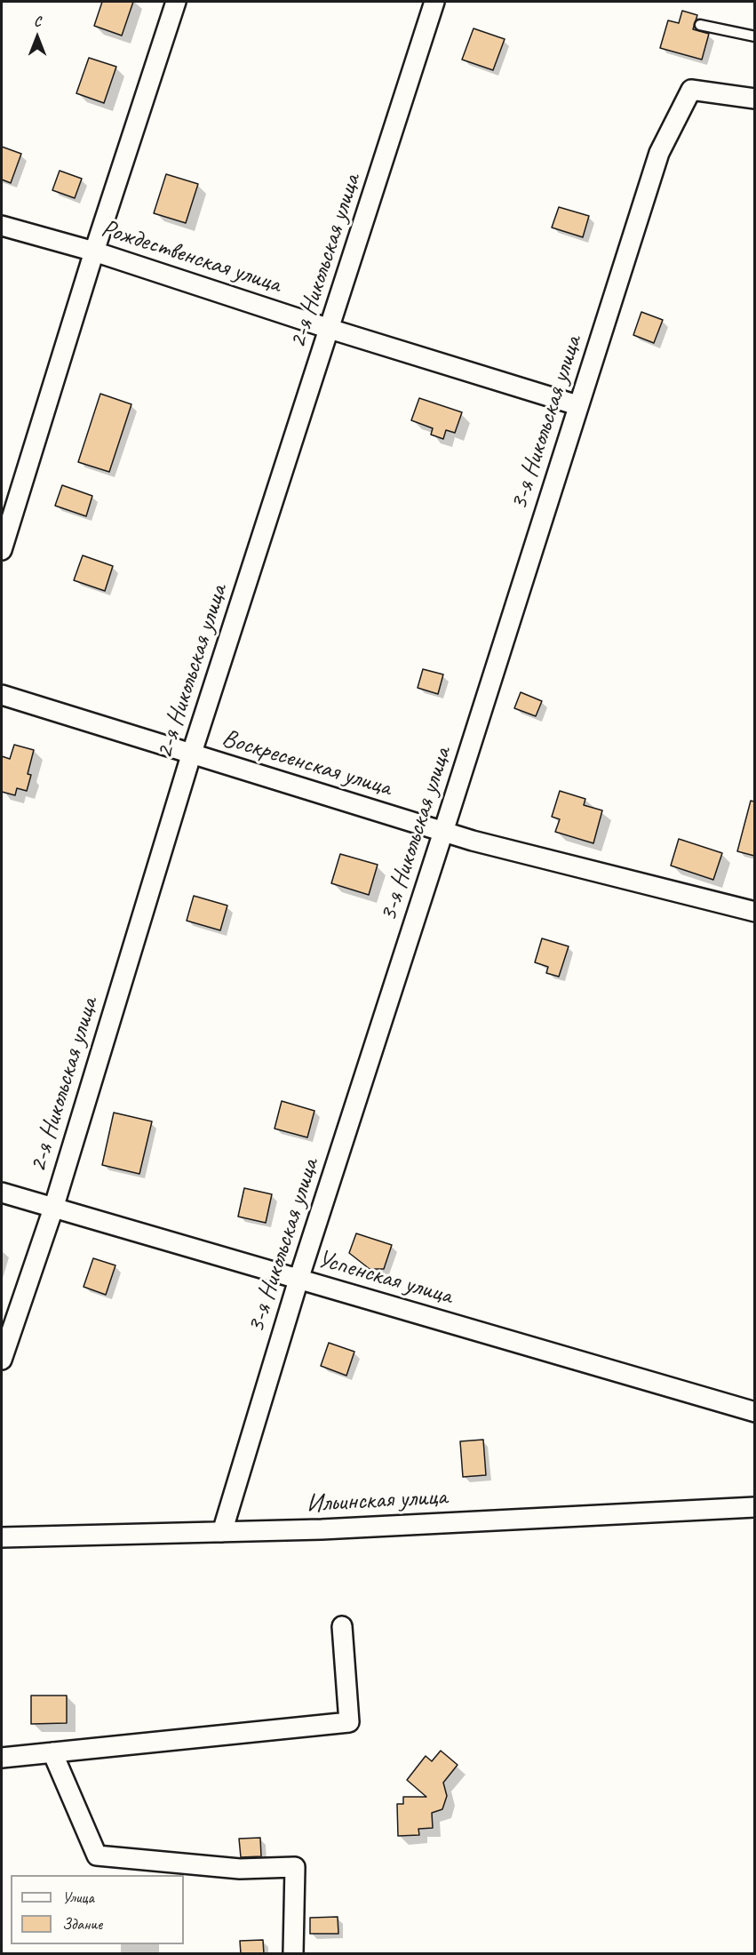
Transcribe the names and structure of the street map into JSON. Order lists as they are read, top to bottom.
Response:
{
  "streets": {
    "street": [
      "Рождественская улица",
      "2-я Никольская улица",
      "3-я Никольская улица",
      "Воскресенская улица",
      "Успенская улица",
      "Ильинская улица"
    ]
  },
  "crossings": [
    ["Рождественская улица", "2-я Никольская улица"],
    ["Рождественская улица", "3-я Никольская улица"],
    ["2-я Никольская улица", "Воскресенская улица"],
    ["2-я Никольская улица", "Успенская улица"],
    ["3-я Никольская улица", "Воскресенская улица"],
    ["3-я Никольская улица", "Успенская улица"],
    ["3-я Никольская улица", "Ильинская улица"]
  ],
  "legend": ["Улица", "Здание"],
  "north": "top"
}
